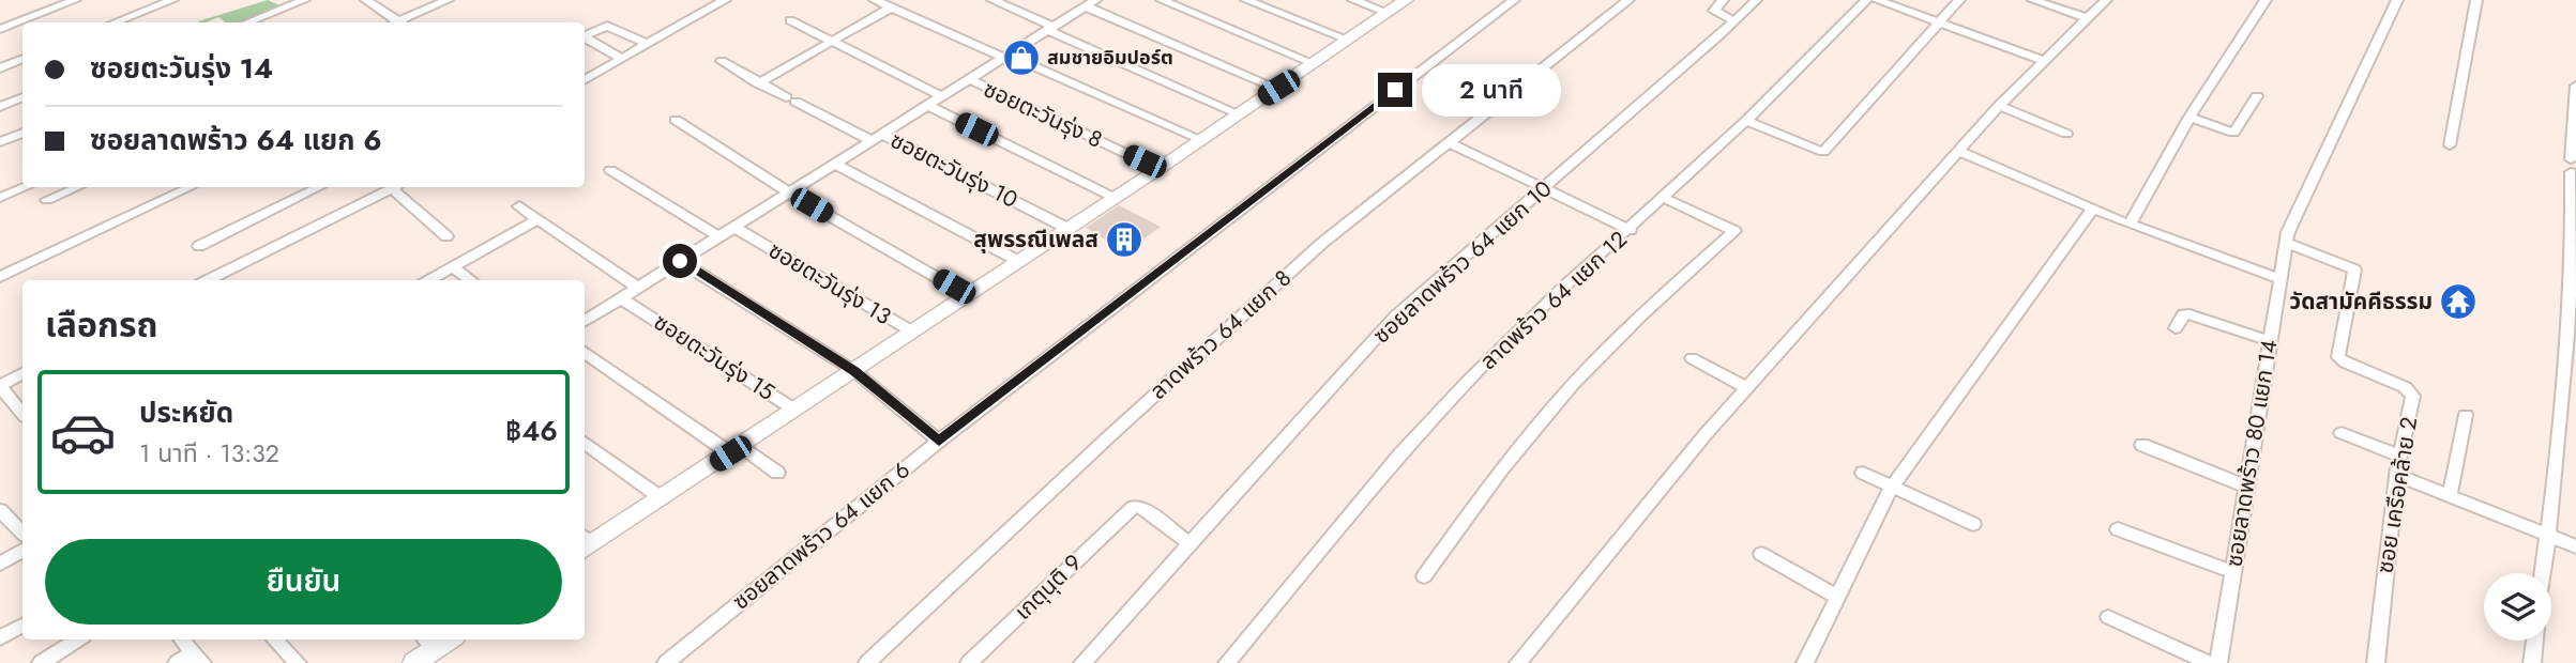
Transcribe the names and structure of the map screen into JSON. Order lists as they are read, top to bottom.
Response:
{
  "streets": {
    "street": [
      "ซอยตะวันรุ่ง 8",
      "ซอยตะวันรุ่ง 10",
      "ซอยลาดพร้าว 64 แยก 10",
      "ซอยตะวันรุ่ง 13",
      "ลาดพร้าว 64 แยก 12",
      "ลาดพร้าว 64 แยก 8",
      "ซอยตะวันรุ่ง 15",
      "ซอยลาดพร้าว 80 แยก 14",
      "ซอย เครือคล้าย 2",
      "ซอยลาดพร้าว 64 แยก 6",
      "เกตุนุติ 9"
    ]
  },
  "crossings": [
    ["ซอยลาดพร้าว 80 แยก 14", "ซอย เครือคล้าย 2"]
  ],
  "places": {
    "shop": ["สมชายอิมปอร์ต"],
    "building": ["สุพรรณีเพลส"],
    "temple": ["วัดสามัคคีธรรม"]
  },
  "page": {
    "banner": ["ซอยตะวันรุ่ง 14", "ซอยลาดพร้าว 64 แยก 6"],
    "bubble": "2 นาที",
    "heading": "เลือกรถ",
    "list": [
      {
        "name": "ประหยัด",
        "note": "1 นาที · 13:32",
        "value": "฿46"
      }
    ],
    "buttons": "ยืนยัน"
  }
}
